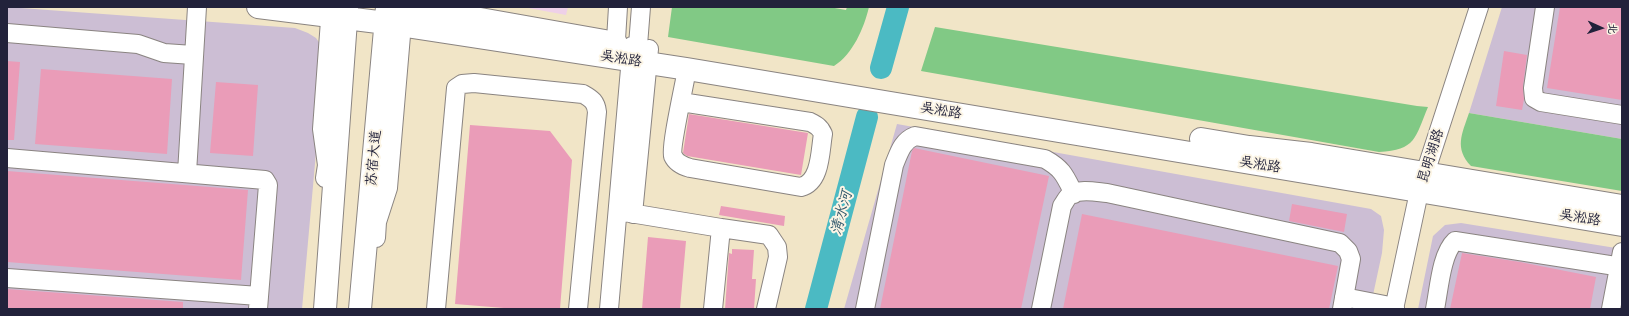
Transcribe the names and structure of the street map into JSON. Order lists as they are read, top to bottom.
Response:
{
  "streets": {
    "main road": ["吴淞路", "苏宿大道"],
    "street": ["昆明湖路"]
  },
  "crossings": [
    ["吴淞路", "昆明湖路"],
    ["吴淞路", "苏宿大道"]
  ],
  "water": ["清水河"],
  "north": "right"
}
